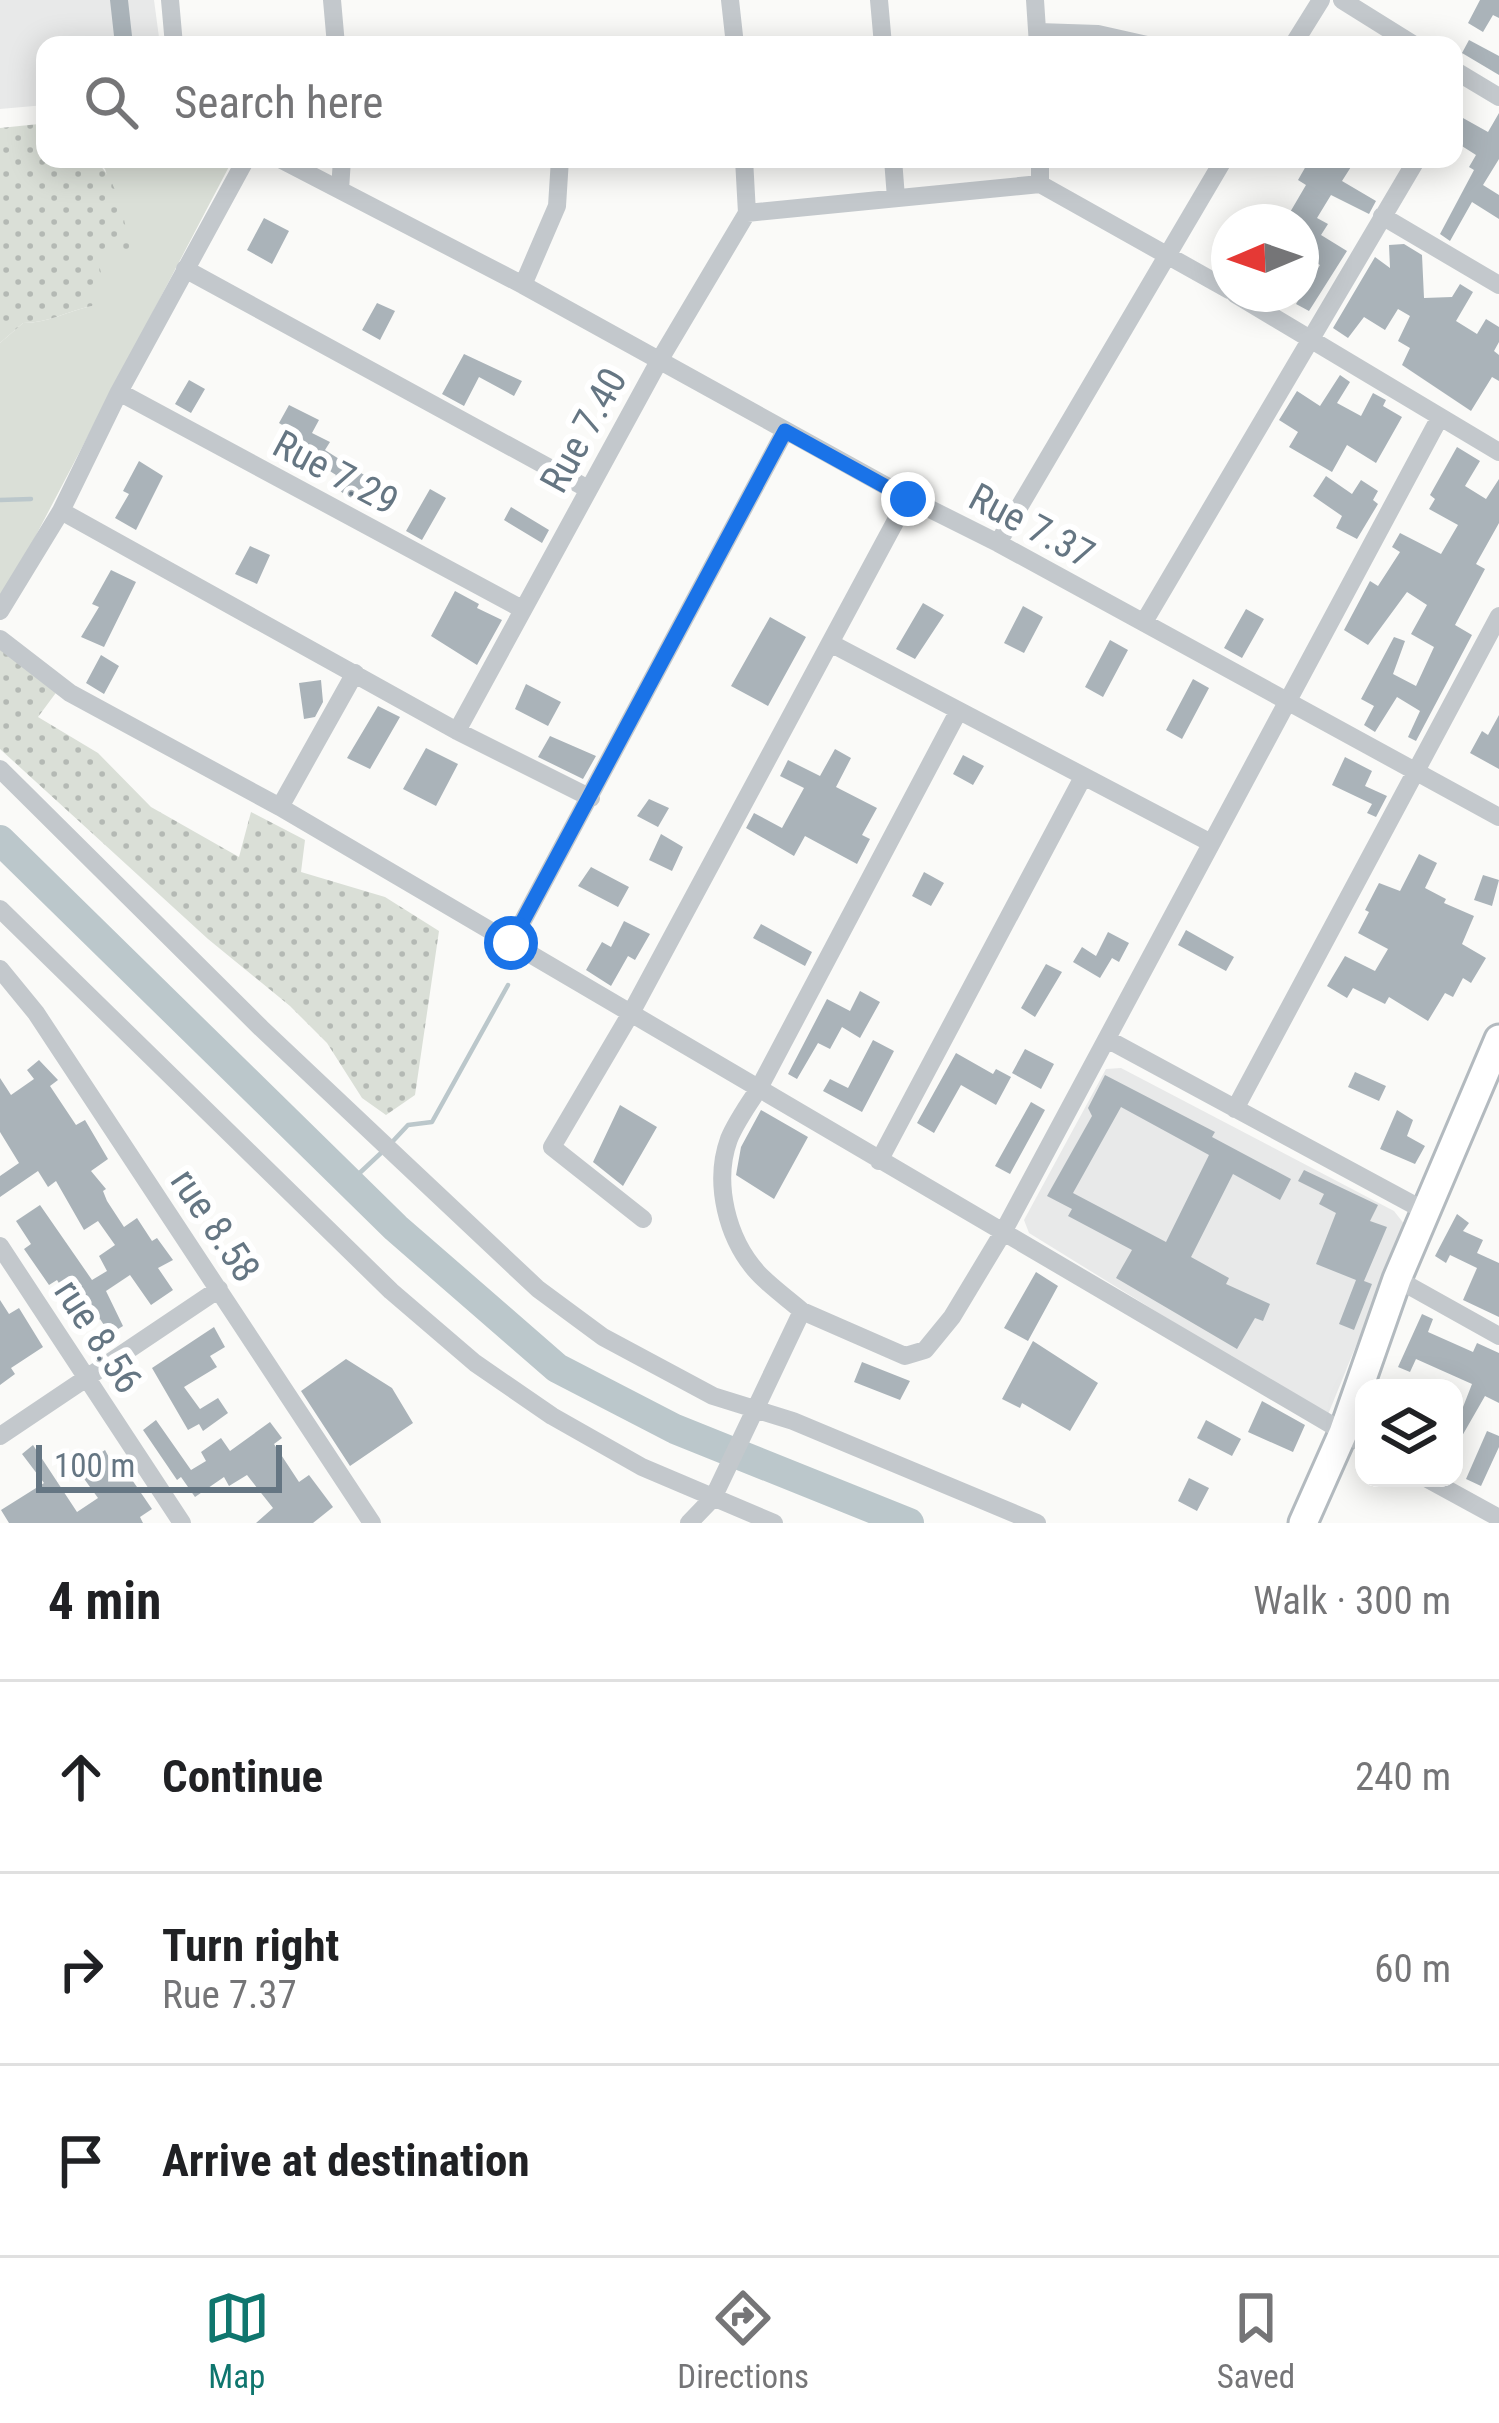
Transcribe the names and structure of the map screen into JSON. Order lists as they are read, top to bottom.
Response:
{
  "streets": {
    "street": [
      "Rue 7.40",
      "Rue 7.29",
      "Rue 7.37",
      "rue 8.58",
      "rue 8.56"
    ]
  },
  "crossings": [
    ["Rue 7.40", "Rue 7.29"],
    ["Rue 7.40", "Rue 7.37"]
  ],
  "scale_bar": "100 m",
  "north": "left",
  "page": {
    "search": "Search here",
    "scale": "100 m",
    "heading": ["4 min", "Walk · 300 m"],
    "list": [
      ["Continue", "240 m"],
      ["Turn right", "Rue 7.37", "60 m"],
      "Arrive at destination"
    ],
    "nav": ["Map", "Directions", "Saved"]
  }
}
